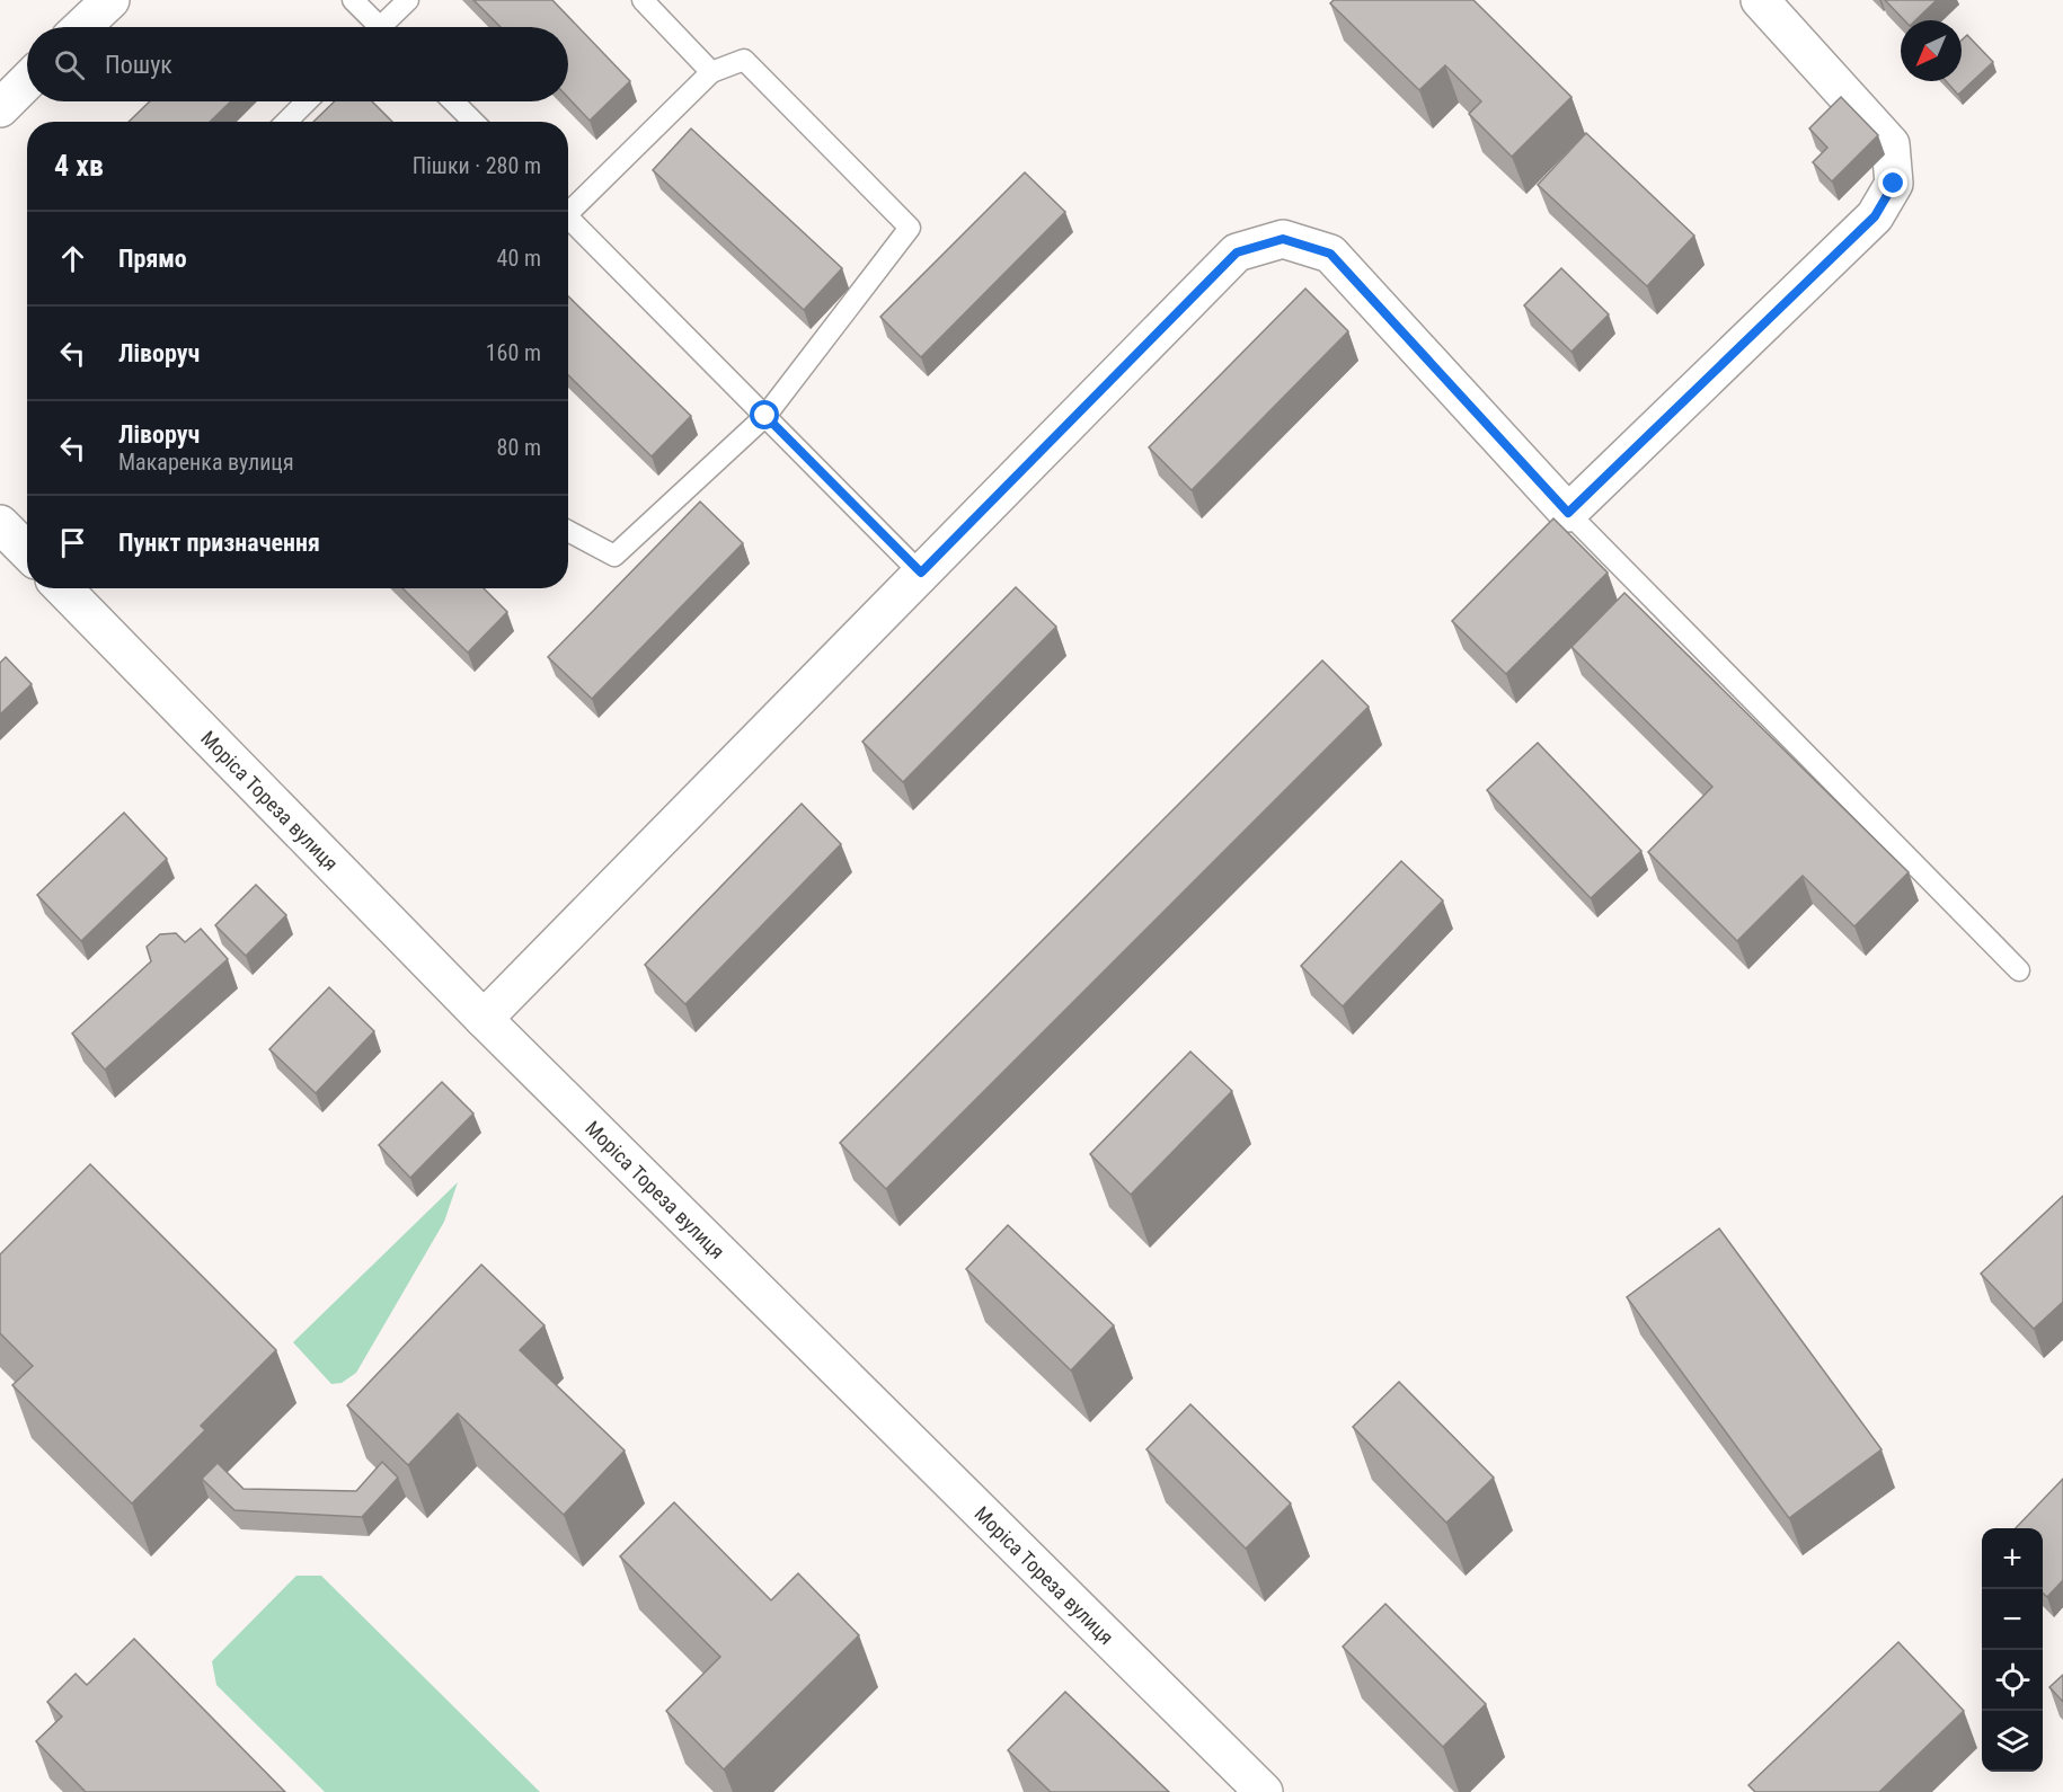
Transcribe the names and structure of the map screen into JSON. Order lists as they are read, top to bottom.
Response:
{
  "streets": {
    "street": ["Моріса Тореза вулиця"]
  },
  "north": "bottom left",
  "page": {
    "search": "Пошук",
    "heading": ["4 хв", "Пішки · 280 m"],
    "list": [
      ["Прямо", "40 m"],
      ["Ліворуч", "160 m"],
      ["Ліворуч", "Макаренка вулиця", "80 m"],
      "Пункт призначення"
    ],
    "map_buttons": ["+", "−"]
  }
}
